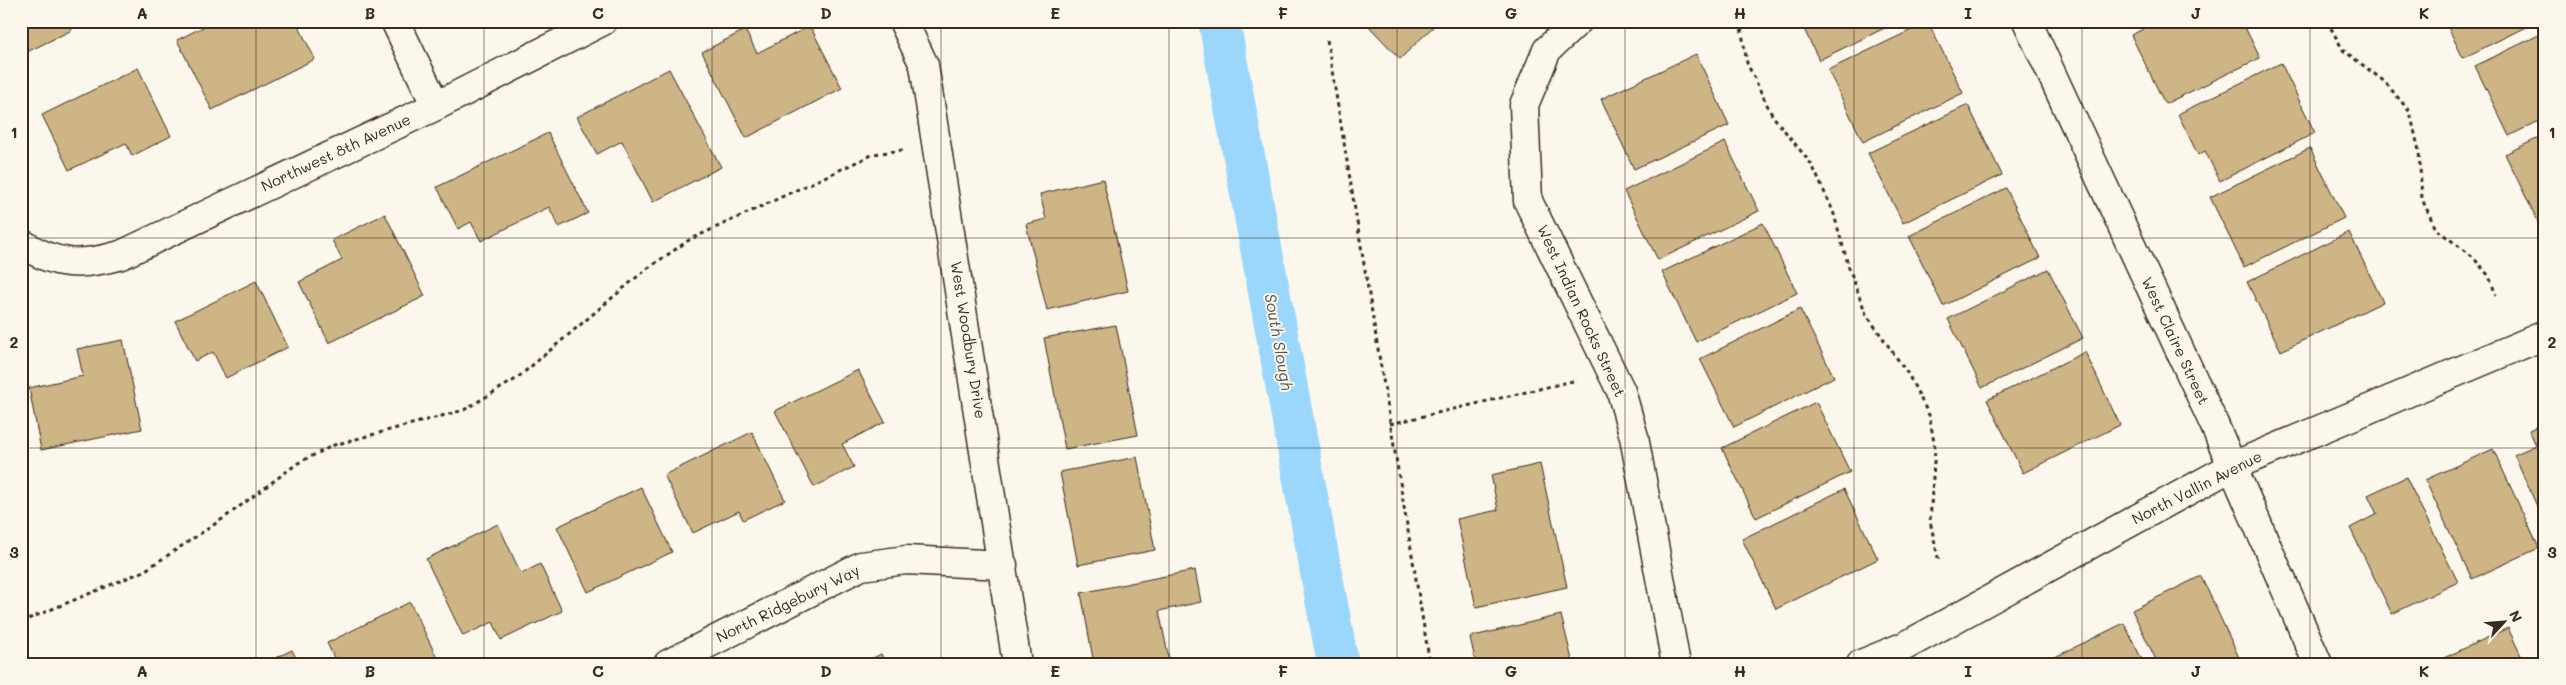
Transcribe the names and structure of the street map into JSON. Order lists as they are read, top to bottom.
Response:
{
  "streets": {
    "street": [
      "Northwest 8th Avenue",
      "West Indian Rocks Street",
      "West Woodbury Drive",
      "West Claire Street",
      "North Vallin Avenue",
      "North Ridgebury Way"
    ]
  },
  "crossings": [
    ["West Woodbury Drive", "North Ridgebury Way"],
    ["West Claire Street", "North Vallin Avenue"]
  ],
  "water": ["South Slough"],
  "north": "top right",
  "grid": {
    "columns": [
      "A",
      "B",
      "C",
      "D",
      "E",
      "F",
      "G",
      "H",
      "I",
      "J",
      "K"
    ],
    "rows": ["1", "2", "3"]
  }
}
